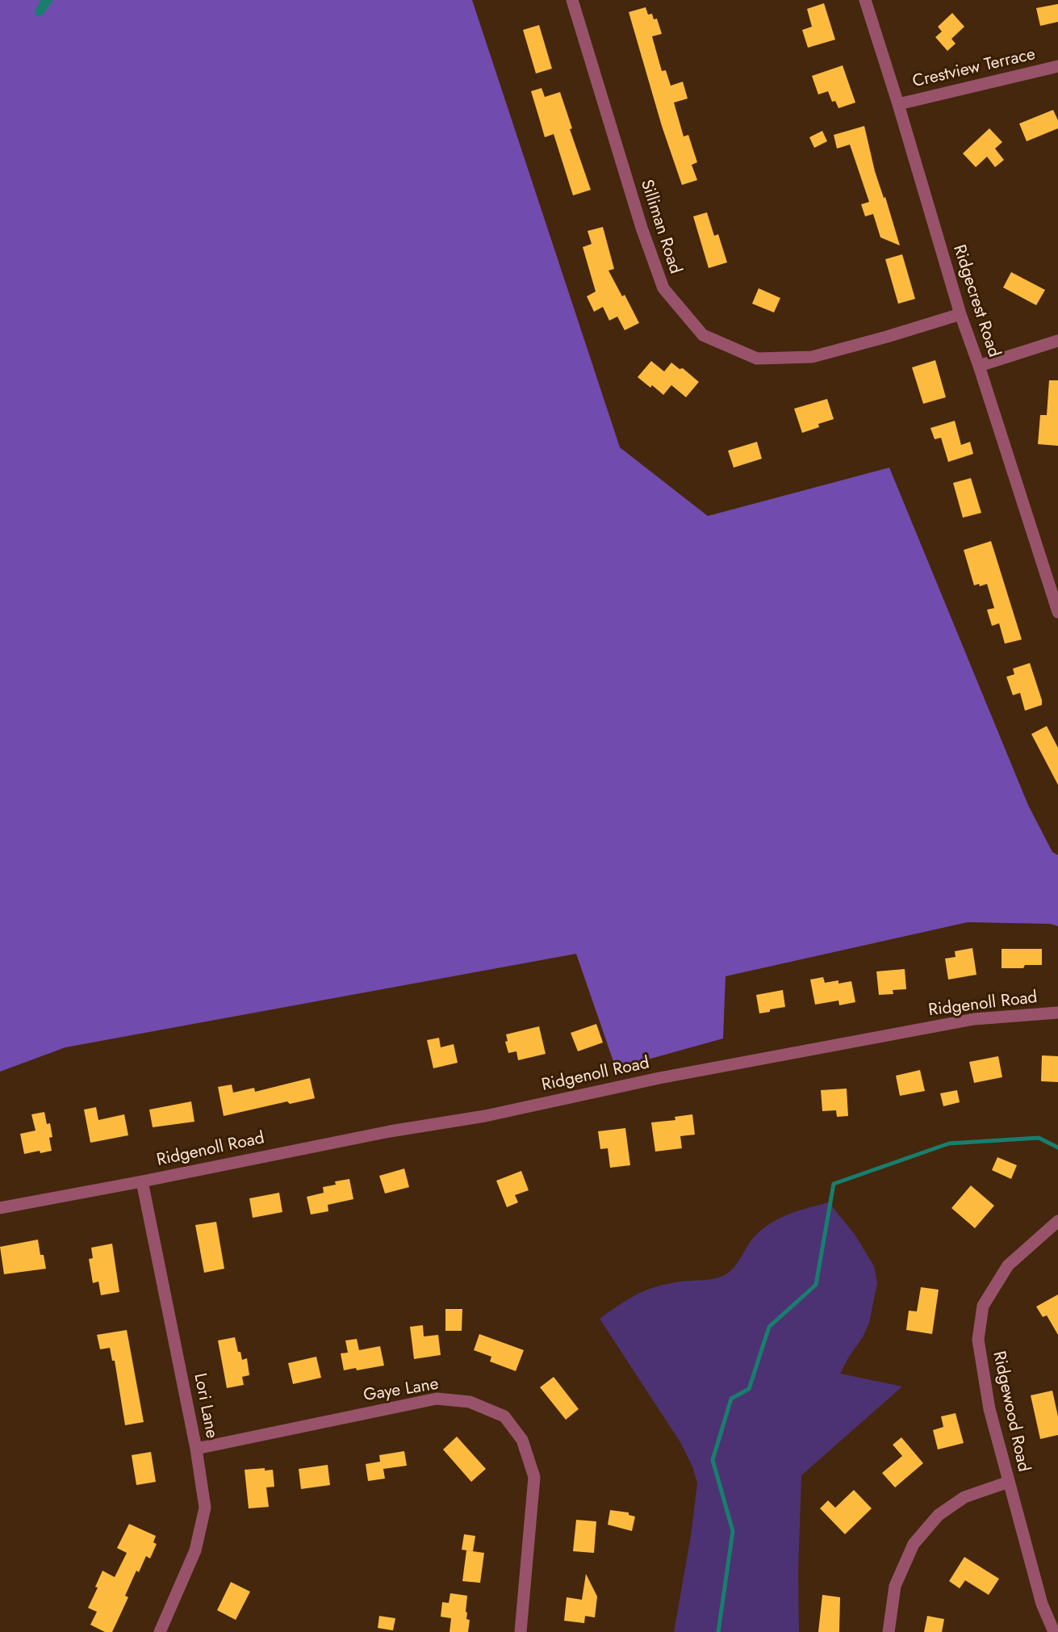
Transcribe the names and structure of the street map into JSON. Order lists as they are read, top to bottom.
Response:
{
  "streets": {
    "street": [
      "Crestview Terrace",
      "Silliman Road",
      "Ridgecrest Road",
      "Ridgenoll Road",
      "Gaye Lane",
      "Lori Lane",
      "Ridgewood Road"
    ]
  },
  "crossings": [
    ["Crestview Terrace", "Ridgecrest Road"],
    ["Silliman Road", "Ridgecrest Road"],
    ["Ridgenoll Road", "Lori Lane"],
    ["Gaye Lane", "Lori Lane"]
  ]
}
